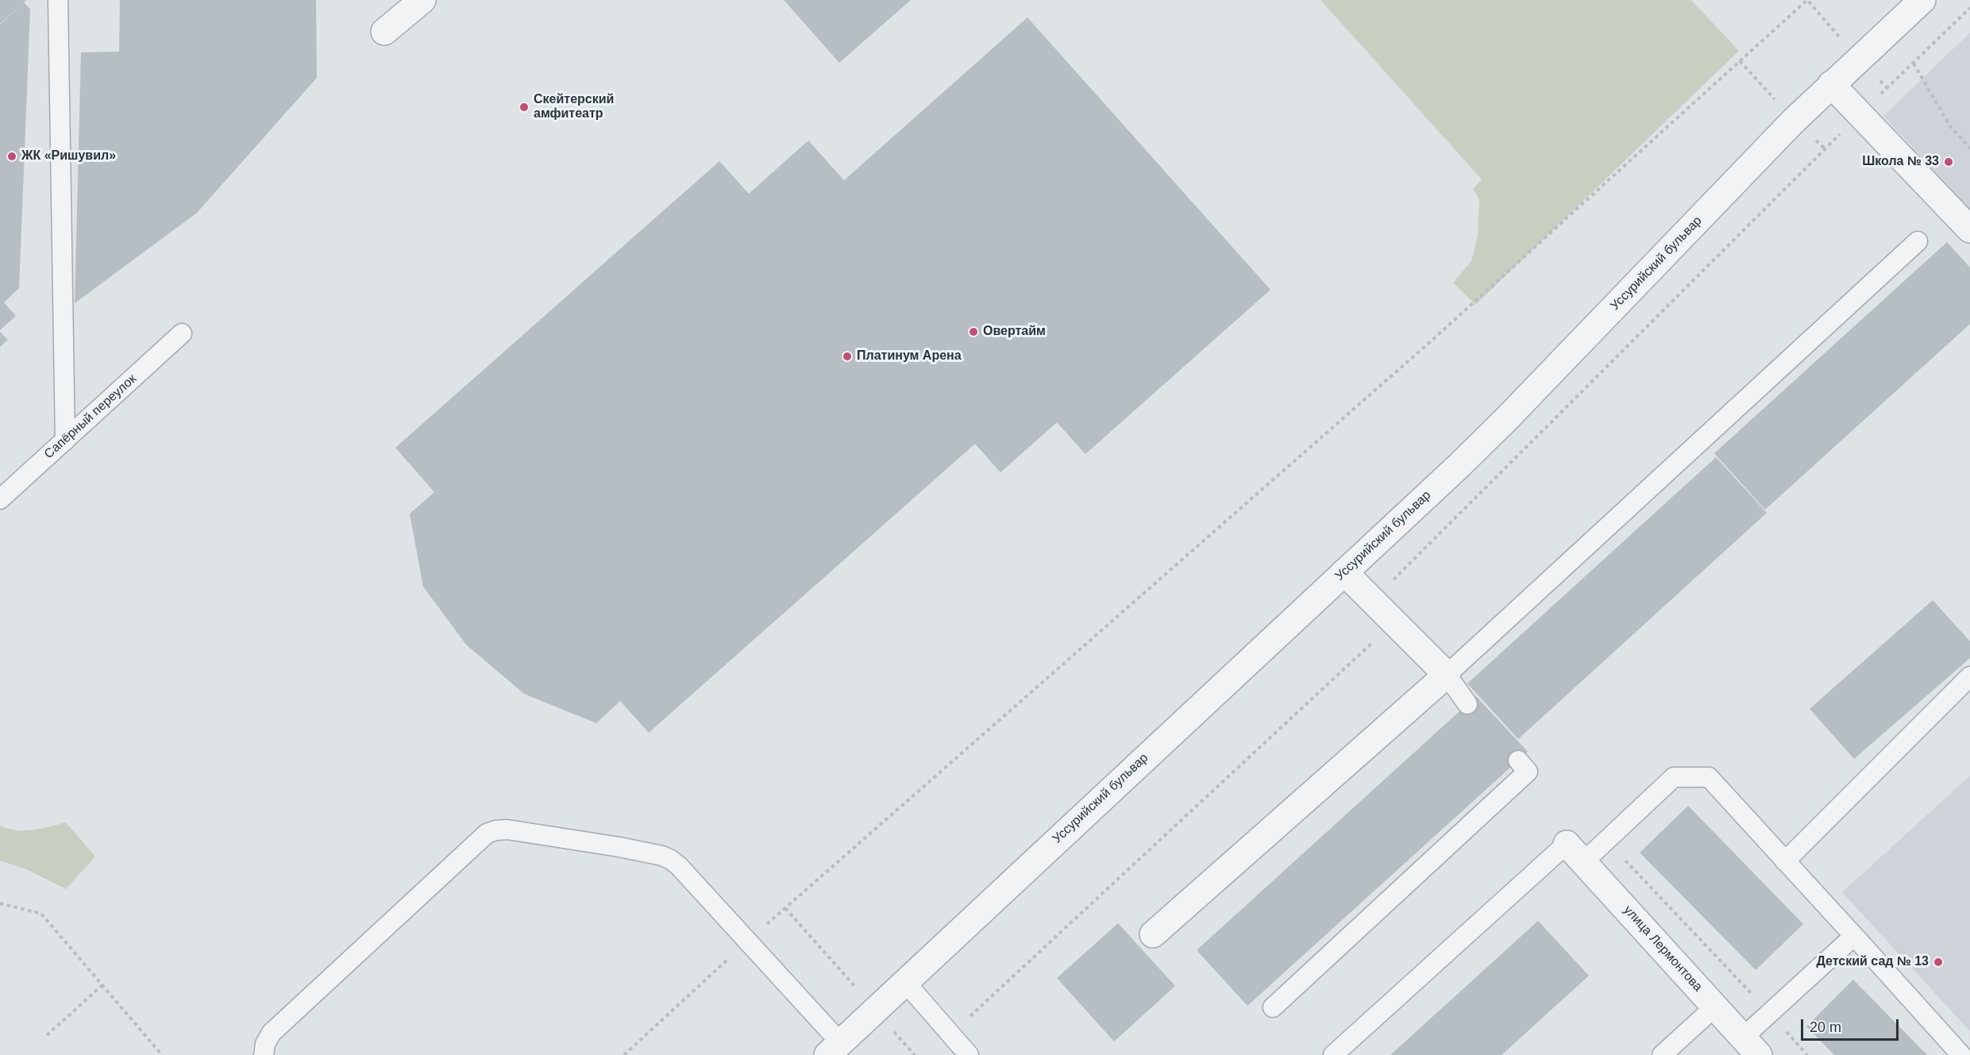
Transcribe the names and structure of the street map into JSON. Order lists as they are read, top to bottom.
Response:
{
  "streets": {
    "street": ["Уссурийский бульвар", "улица Лермонтова"],
    "lane": ["Сапёрный переулок"]
  },
  "places": [
    "Скейтерский амфитеатр",
    "ЖК «Ришувил»",
    "Школа № 33",
    "Овертайм",
    "Платинум Арена",
    "Детский сад № 13"
  ],
  "scale_bar": "20 m"
}
